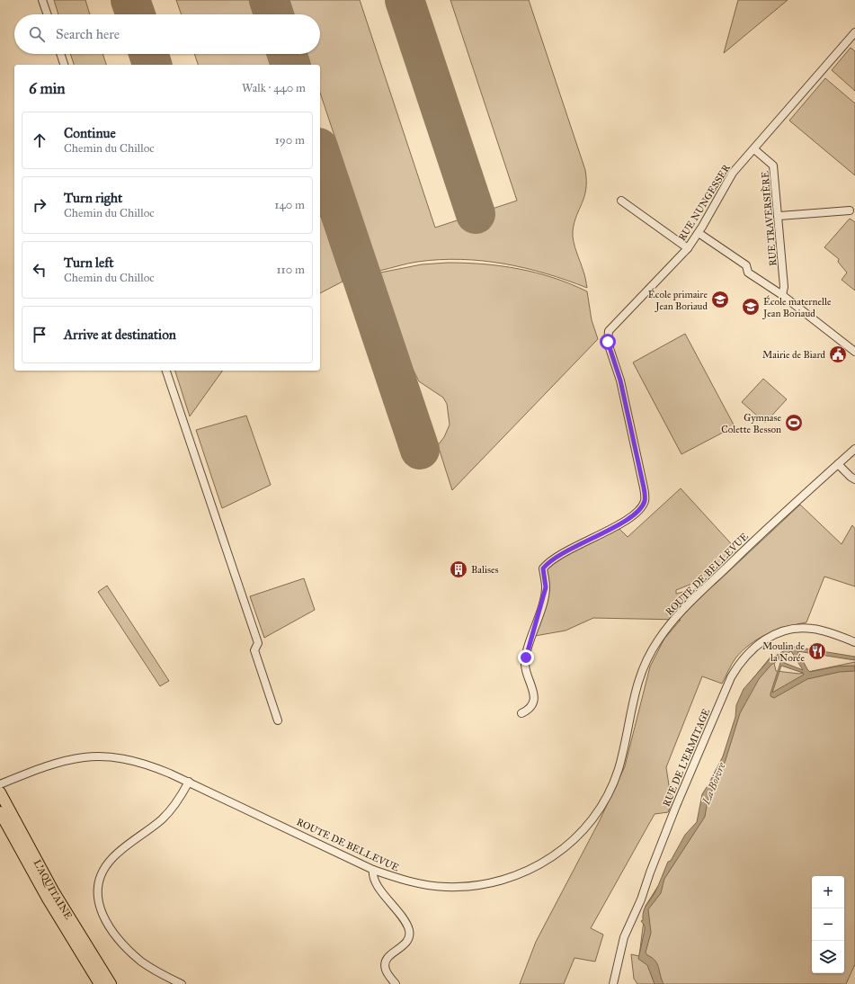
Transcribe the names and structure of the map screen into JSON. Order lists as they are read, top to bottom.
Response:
{
  "streets": {
    "highway": ["L'AQUITAINE"],
    "street": [
      "RUE NUNGESSER",
      "RUE TRAVERSIÈRE",
      "ROUTE DE BELLEVUE",
      "RUE DE L’ERMITAGE"
    ]
  },
  "crossings": [
    ["RUE NUNGESSER", "RUE TRAVERSIÈRE"]
  ],
  "water": ["La Boivre"],
  "places": {
    "school or university": ["École primaire Jean Boriaud", "École maternelle Jean Boriaud"],
    "public building": ["Mairie de Biard"],
    "sports": ["Gymnase Colette Besson"],
    "building": ["Balises"],
    "restaurant": ["Moulin de la Norée"]
  },
  "page": {
    "search": "Search here",
    "heading": ["6 min", "Walk · 440 m"],
    "list": [
      ["Continue", "Chemin du Chilloc", "190 m"],
      ["Turn right", "Chemin du Chilloc", "140 m"],
      ["Turn left", "Chemin du Chilloc", "110 m"],
      "Arrive at destination"
    ],
    "map_buttons": ["+", "−"]
  }
}
